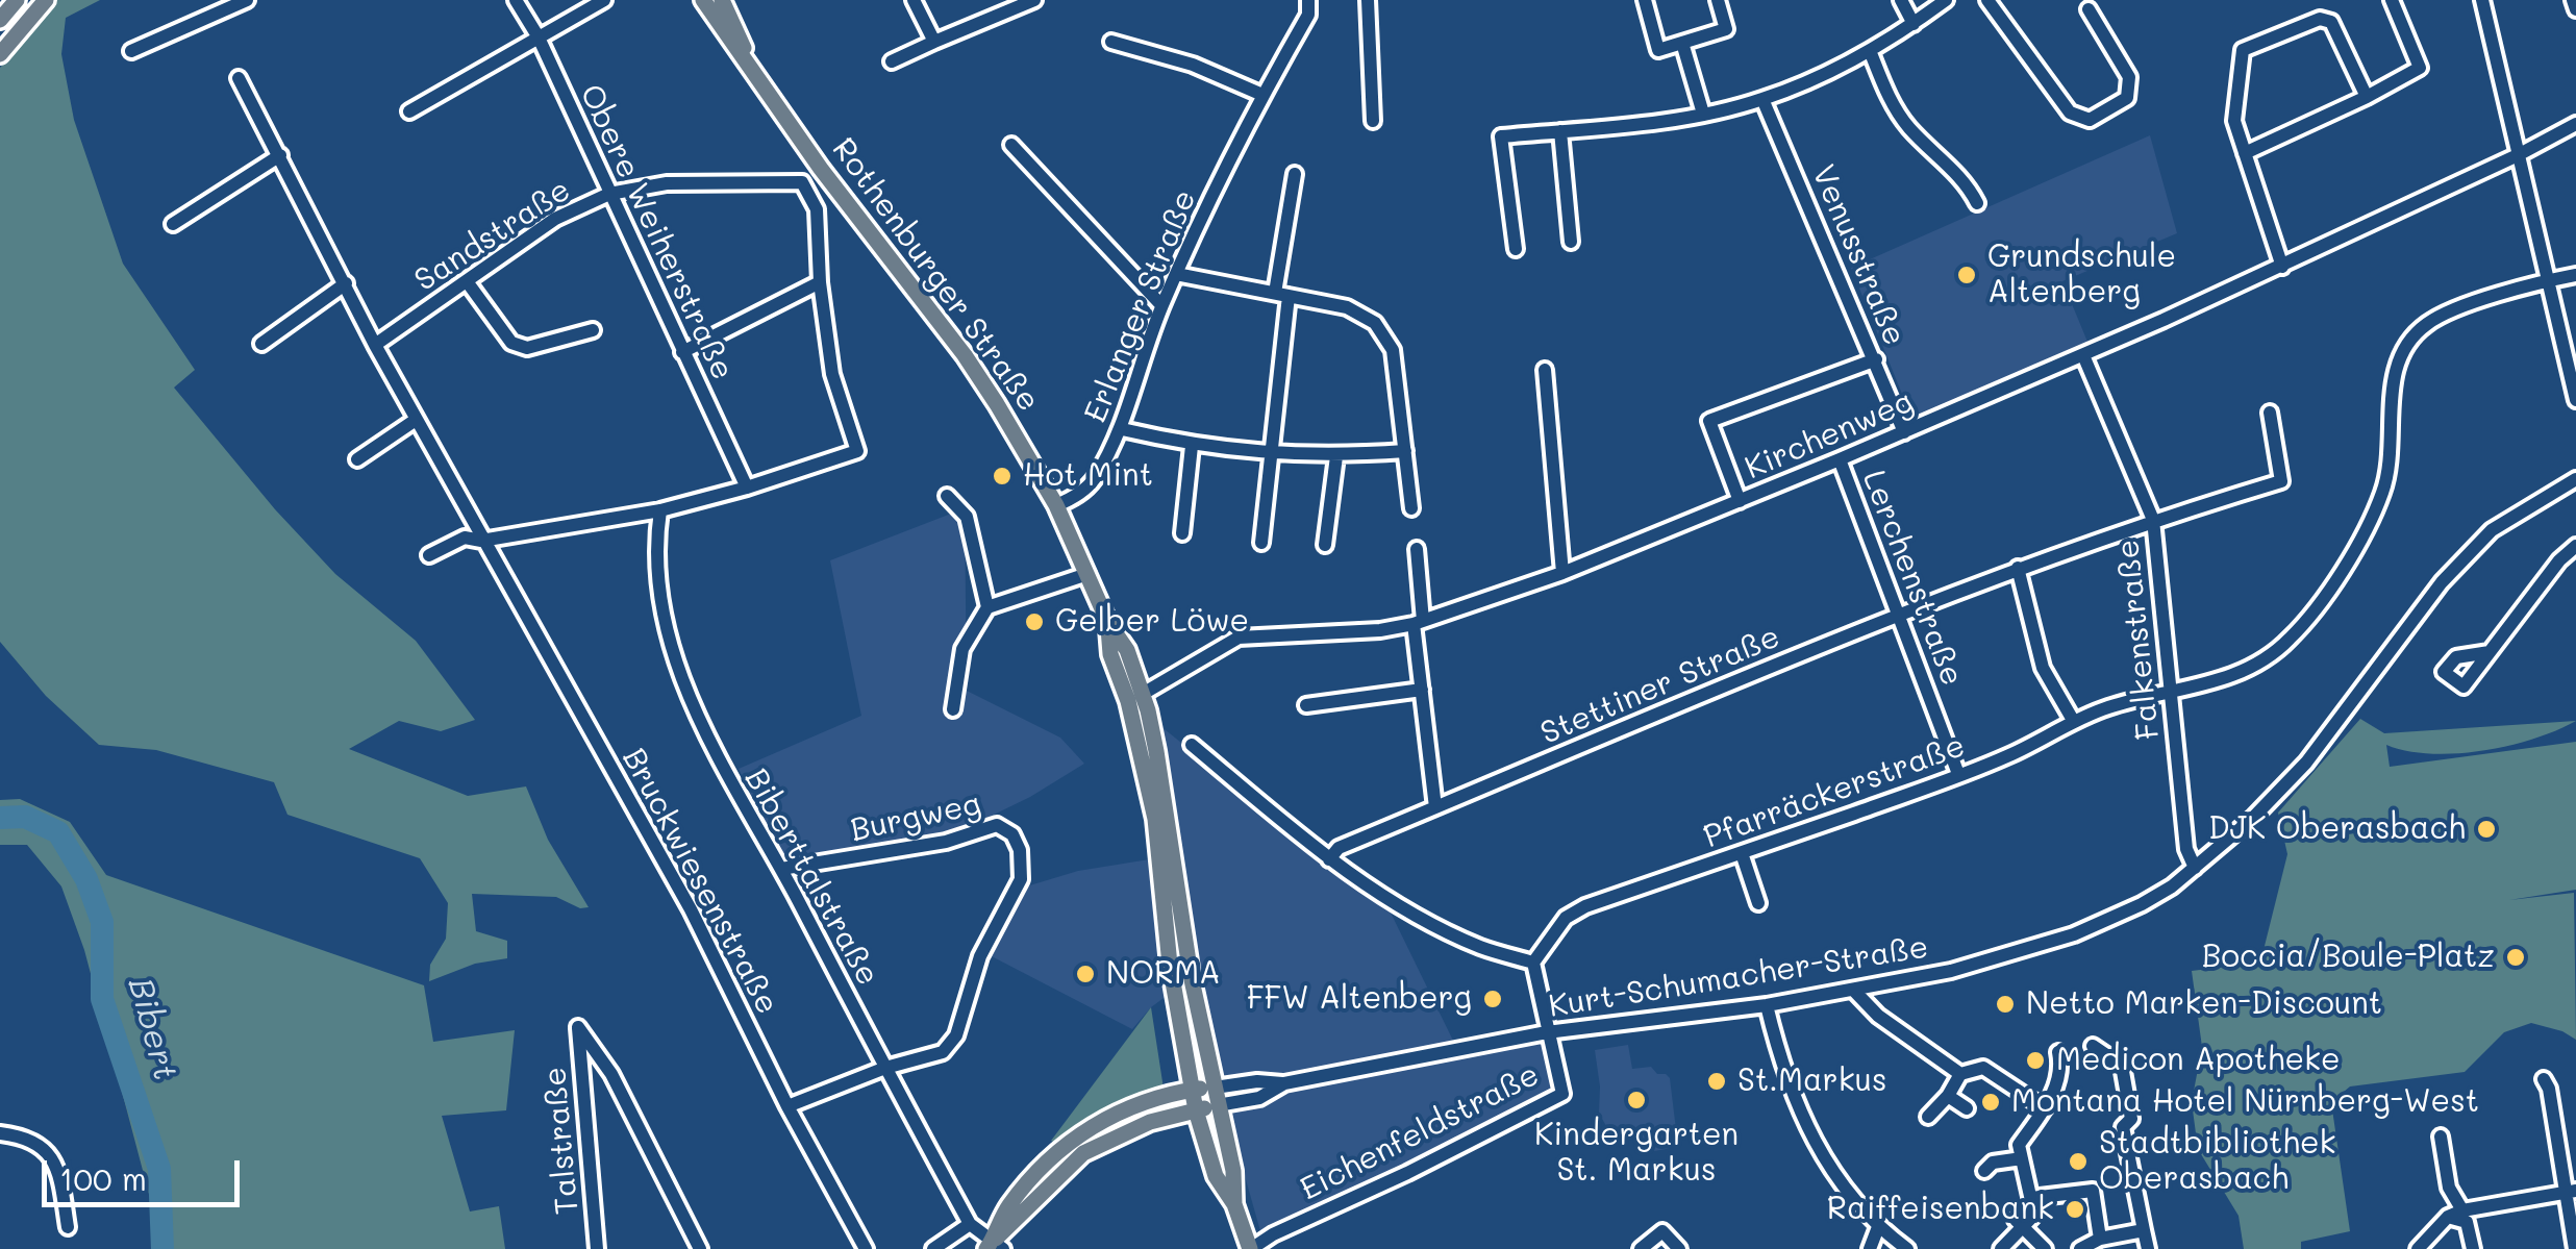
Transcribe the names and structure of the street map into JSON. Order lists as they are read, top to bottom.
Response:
{
  "streets": {
    "main road": ["Rothenburger Straße"],
    "street": [
      "Obere Weiherstraße",
      "Sandstraße",
      "Venusstraße",
      "Erlanger Straße",
      "Kirchenweg",
      "Lerchenstraße",
      "Falkenstraße",
      "Stettiner Straße",
      "Pfarräckerstraße",
      "Burgweg",
      "Biberttalstraße",
      "Bruckwiesenstraße",
      "Kurt-Schumacher-Straße",
      "Eichenfeldstraße",
      "Talstraße"
    ]
  },
  "crossings": [
    ["Obere Weiherstraße", "Sandstraße"],
    ["Sandstraße", "Bruckwiesenstraße"],
    ["Venusstraße", "Kirchenweg"],
    ["Rothenburger Straße", "Erlanger Straße"],
    ["Rothenburger Straße", "Kirchenweg"],
    ["Rothenburger Straße", "Kurt-Schumacher-Straße"],
    ["Rothenburger Straße", "Eichenfeldstraße"],
    ["Kirchenweg", "Lerchenstraße"],
    ["Kirchenweg", "Falkenstraße"],
    ["Lerchenstraße", "Stettiner Straße"],
    ["Lerchenstraße", "Pfarräckerstraße"],
    ["Falkenstraße", "Stettiner Straße"],
    ["Falkenstraße", "Pfarräckerstraße"],
    ["Falkenstraße", "Kurt-Schumacher-Straße"],
    ["Burgweg", "Biberttalstraße"],
    ["Kurt-Schumacher-Straße", "Eichenfeldstraße"]
  ],
  "water": ["Bibert"],
  "places": [
    "Grundschule Altenberg",
    "Hot Mint",
    "Gelber Löwe",
    "DJK Oberasbach",
    "Boccia/Boule-Platz",
    "NORMA",
    "FFW Altenberg",
    "Netto Marken-Discount",
    "Medicon Apotheke",
    "St.Markus",
    "Kindergarten St. Markus",
    "Montana Hotel Nürnberg-West",
    "Stadtbibliothek Oberasbach",
    "Raiffeisenbank"
  ],
  "scale_bar": "100 m"
}
